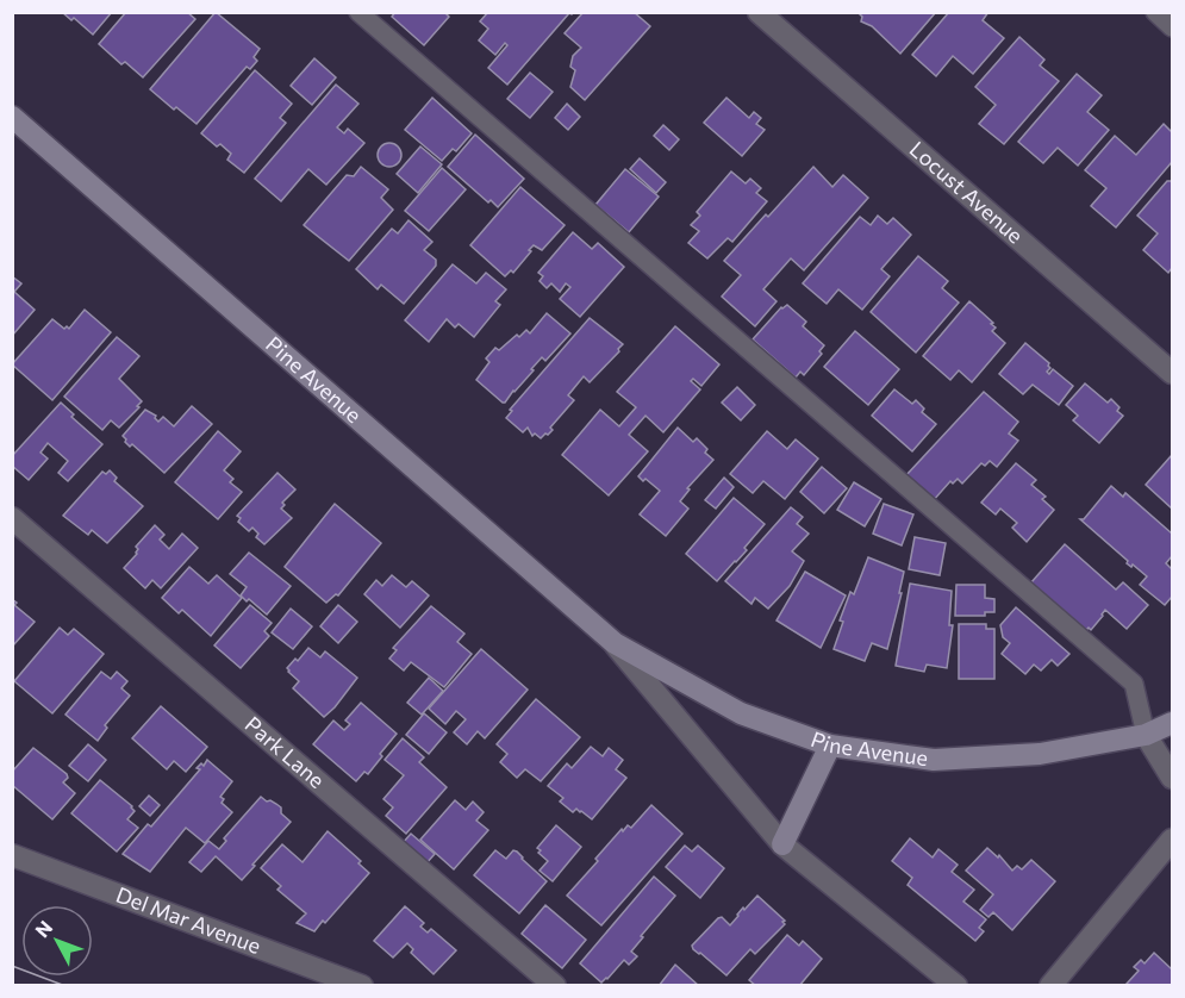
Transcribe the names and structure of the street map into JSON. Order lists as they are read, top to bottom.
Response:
{
  "streets": {
    "street": [
      "Locust Avenue",
      "Pine Avenue",
      "Park Lane",
      "Del Mar Avenue"
    ]
  },
  "north": "top left"
}
